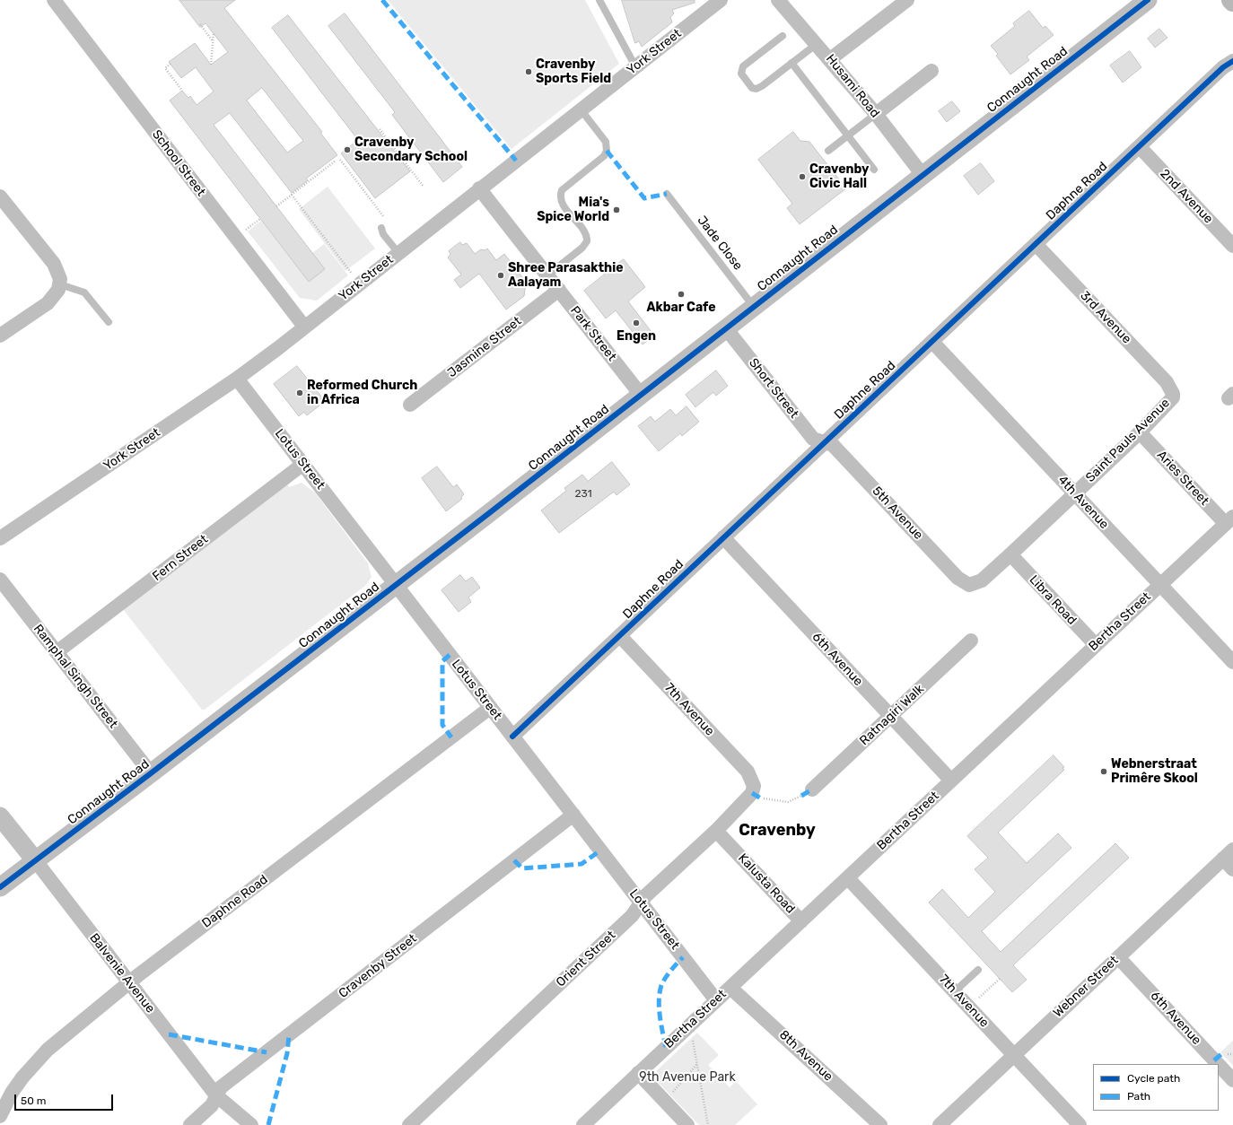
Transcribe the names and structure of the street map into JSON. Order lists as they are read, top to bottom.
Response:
{
  "streets": {
    "street": [
      "York Street",
      "Connaught Road",
      "Husami Road",
      "School Street",
      "Daphne Road",
      "2nd Avenue",
      "3rd Avenue",
      "Park Street",
      "Jasmine Street",
      "Short Street",
      "Saint Pauls Avenue",
      "Lotus Street",
      "Aries Street",
      "4th Avenue",
      "5th Avenue",
      "Fern Street",
      "Libra Road",
      "Bertha Street",
      "6th Avenue",
      "Ramphal Singh Street",
      "7th Avenue",
      "Ratnagiri Walk",
      "Kalusta Road",
      "Orient Street",
      "Cravenby Street",
      "Balvenie Avenue",
      "Webner Street",
      "8th Avenue"
    ],
    "lane": ["Jade Close"]
  },
  "crossings": [
    ["York Street", "School Street"],
    ["York Street", "Park Street"],
    ["York Street", "Lotus Street"],
    ["Connaught Road", "Husami Road"],
    ["Connaught Road", "Jade Close"],
    ["Connaught Road", "Park Street"],
    ["Connaught Road", "Short Street"],
    ["Connaught Road", "Lotus Street"],
    ["Connaught Road", "Ramphal Singh Street"],
    ["Connaught Road", "Balvenie Avenue"],
    ["Daphne Road", "2nd Avenue"],
    ["Daphne Road", "3rd Avenue"],
    ["Daphne Road", "Short Street"],
    ["Daphne Road", "Lotus Street"],
    ["Daphne Road", "4th Avenue"],
    ["Daphne Road", "5th Avenue"],
    ["Daphne Road", "6th Avenue"],
    ["Daphne Road", "7th Avenue"],
    ["Daphne Road", "Balvenie Avenue"],
    ["3rd Avenue", "Saint Pauls Avenue"],
    ["Park Street", "Jasmine Street"],
    ["Short Street", "5th Avenue"],
    ["Saint Pauls Avenue", "Aries Street"],
    ["Saint Pauls Avenue", "4th Avenue"],
    ["Saint Pauls Avenue", "5th Avenue"],
    ["Saint Pauls Avenue", "Libra Road"],
    ["Lotus Street", "Fern Street"],
    ["Lotus Street", "Bertha Street"],
    ["Lotus Street", "Orient Street"],
    ["Lotus Street", "Cravenby Street"],
    ["Aries Street", "Bertha Street"],
    ["4th Avenue", "Bertha Street"],
    ["Fern Street", "Ramphal Singh Street"],
    ["Libra Road", "Bertha Street"],
    ["Bertha Street", "6th Avenue"],
    ["Bertha Street", "7th Avenue"],
    ["Bertha Street", "Kalusta Road"],
    ["Bertha Street", "8th Avenue"],
    ["6th Avenue", "Ratnagiri Walk"],
    ["6th Avenue", "Webner Street"],
    ["7th Avenue", "Orient Street"],
    ["7th Avenue", "Webner Street"],
    ["Kalusta Road", "Orient Street"],
    ["Cravenby Street", "Balvenie Avenue"]
  ],
  "districts": ["Cravenby"],
  "parks": ["9th Avenue Park"],
  "places": [
    "Cravenby Sports Field",
    "Cravenby Secondary School",
    "Cravenby Civic Hall",
    "Mia's Spice World",
    "Shree Parasakthie Aalayam",
    "Akbar Cafe",
    "Engen",
    "Reformed Church in Africa",
    "Webnerstraat Primêre Skool"
  ],
  "house_numbers": ["231"],
  "legend": ["Cycle path", "Path"],
  "scale_bar": "50 m"
}
